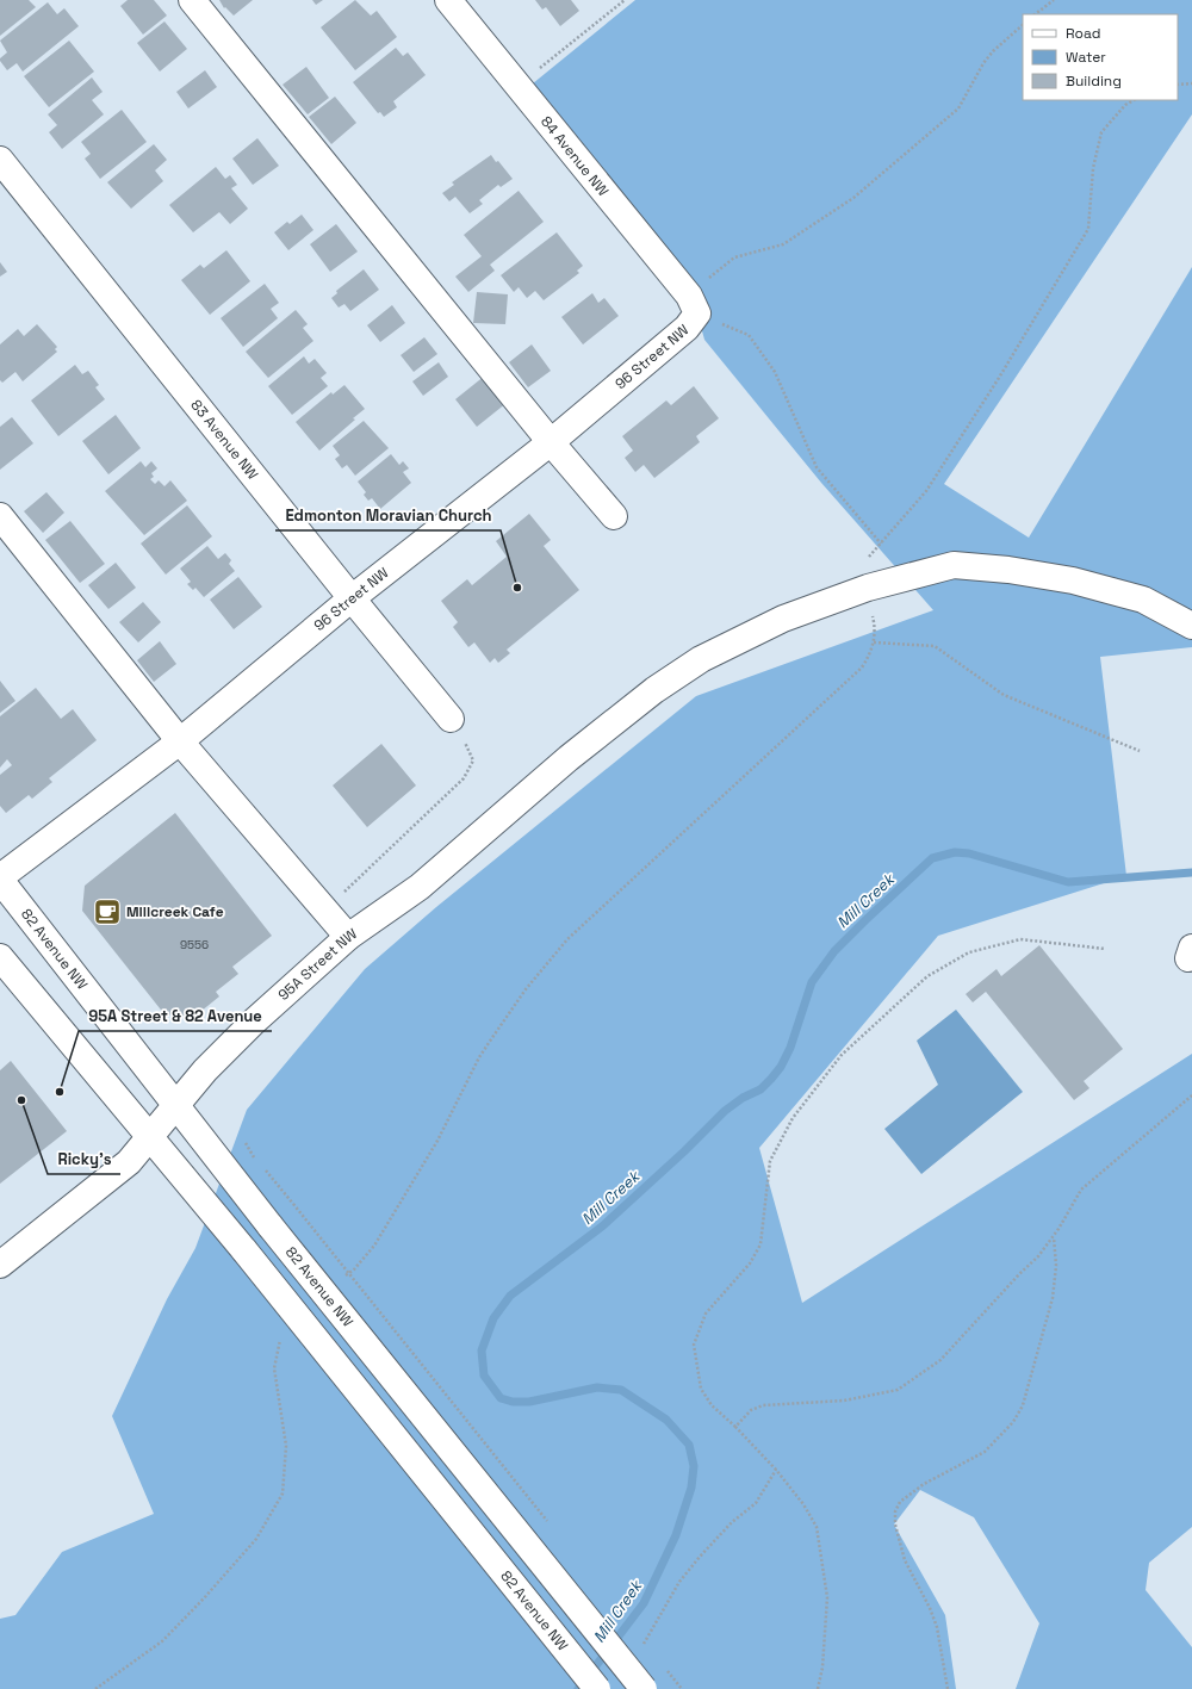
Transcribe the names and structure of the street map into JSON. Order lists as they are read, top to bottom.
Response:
{
  "streets": {
    "street": [
      "84 Avenue NW",
      "96 Street NW",
      "83 Avenue NW",
      "82 Avenue NW",
      "95A Street NW"
    ]
  },
  "crossings": [
    ["84 Avenue NW", "96 Street NW"],
    ["96 Street NW", "83 Avenue NW"],
    ["96 Street NW", "82 Avenue NW"],
    ["82 Avenue NW", "95A Street NW"]
  ],
  "water": ["Mill Creek"],
  "places": {
    "other": ["Edmonton Moravian Church", "95A Street & 82 Avenue", "Ricky's"],
    "cafe": ["Millcreek Cafe"]
  },
  "house_numbers": ["9556"],
  "legend": ["Road", "Water", "Building"]
}
